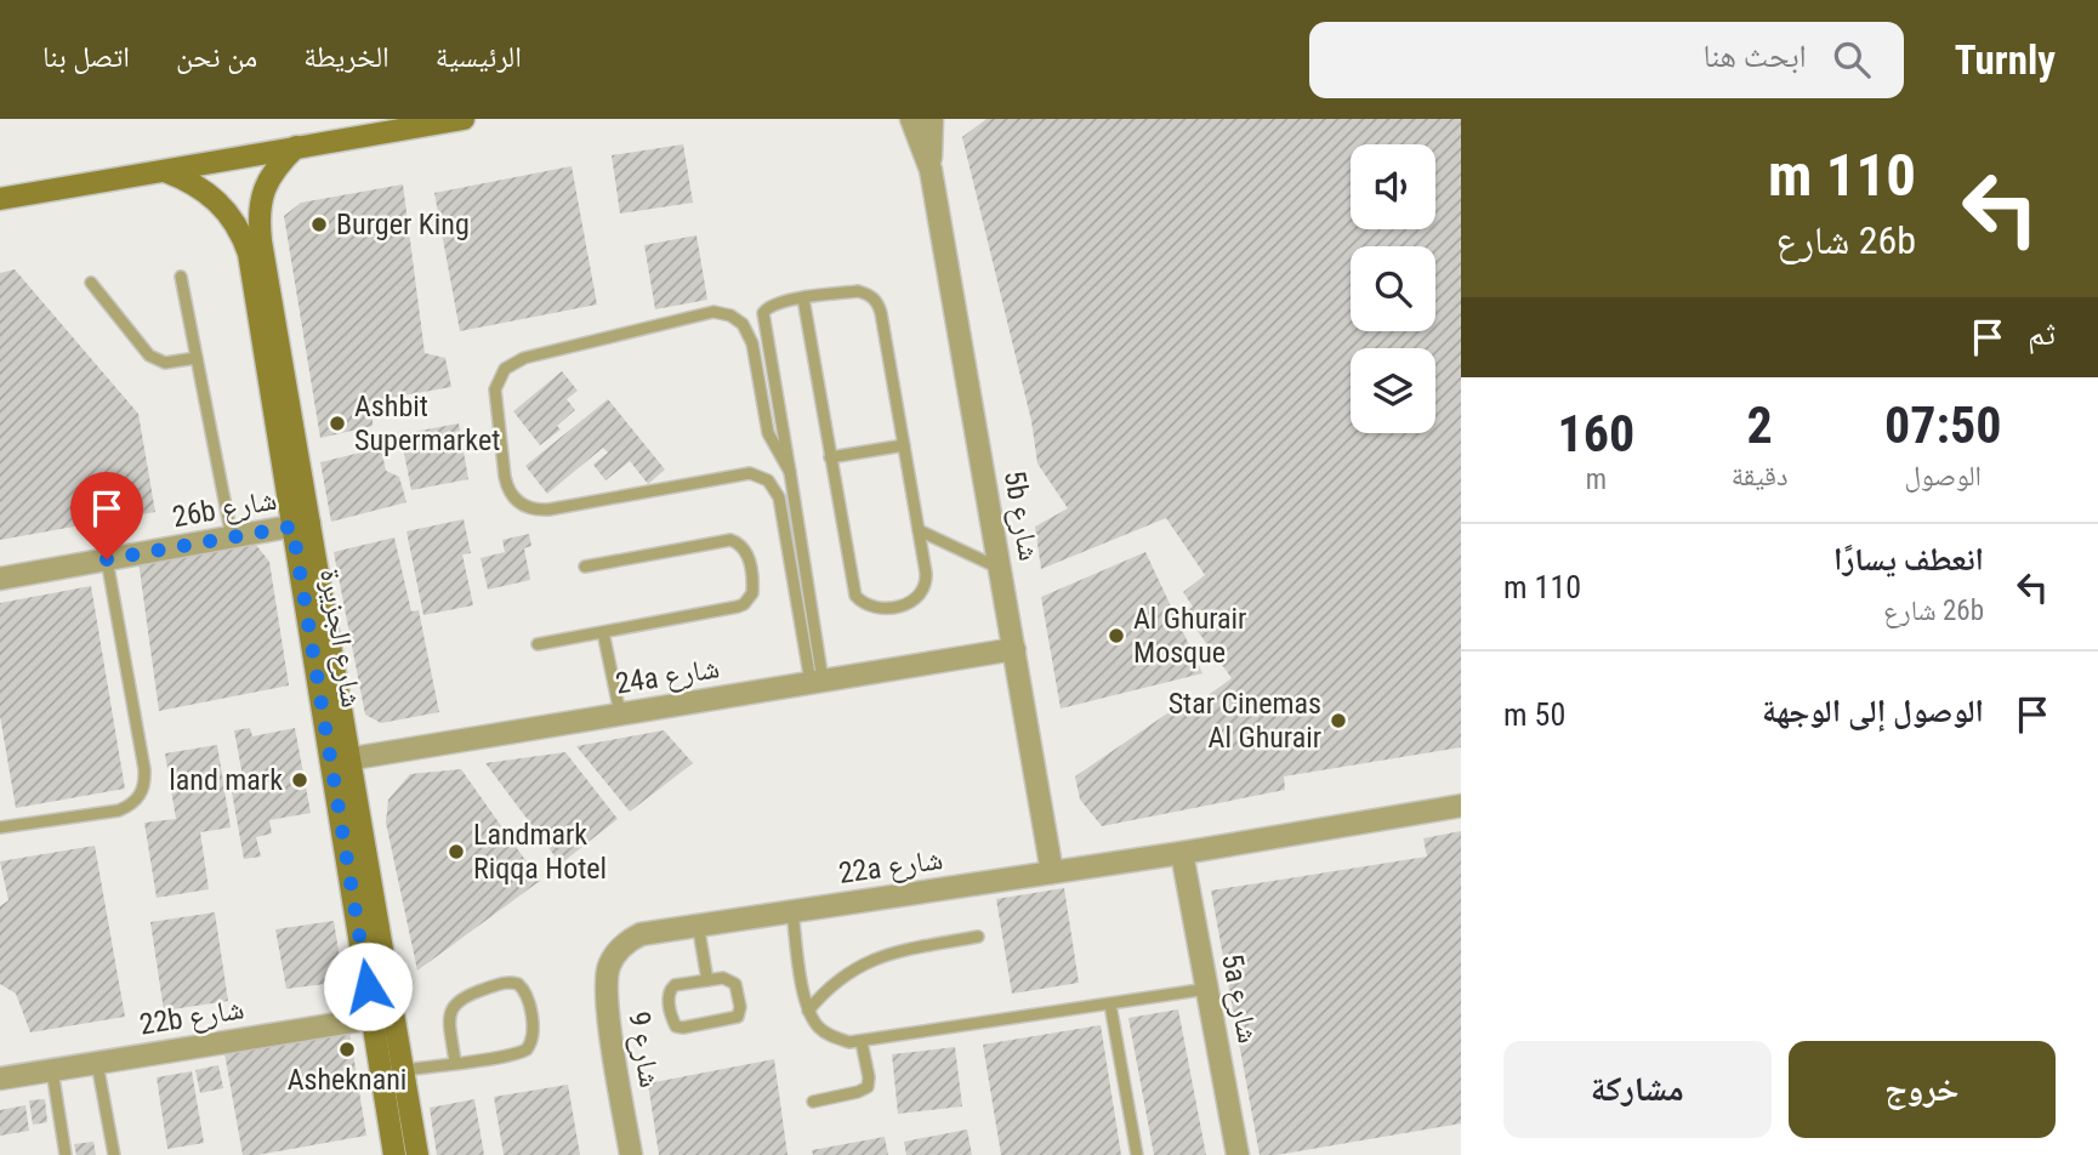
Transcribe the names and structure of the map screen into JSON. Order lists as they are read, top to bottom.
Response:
{
  "streets": {
    "street": [
      "26b شارع",
      "5b شارع",
      "شارع الجزيرة",
      "24a شارع",
      "22a شارع",
      "5a شارع",
      "22b شارع",
      "شارع 9"
    ]
  },
  "crossings": [
    ["26b شارع", "شارع الجزيرة"],
    ["5b شارع", "24a شارع"],
    ["5b شارع", "22a شارع"],
    ["شارع الجزيرة", "24a شارع"],
    ["شارع الجزيرة", "22b شارع"],
    ["22a شارع", "5a شارع"],
    ["22a شارع", "شارع 9"]
  ],
  "places": [
    "Burger King",
    "Ashbit Supermarket",
    "Al Ghurair Mosque",
    "Star Cinemas Al Ghurair",
    "land mark",
    "Landmark Riqqa Hotel",
    "Asheknani"
  ],
  "page": {
    "header": "Turnly",
    "search": "ابحث هنا",
    "nav": [
      "الرئيسية",
      "الخريطة",
      "من نحن",
      "اتصل بنا"
    ],
    "turn": ["110 m", "26b شارع"],
    "then": "ثم",
    "eta": [
      "07:50",
      "الوصول",
      "2",
      "دقيقة",
      "160",
      "m"
    ],
    "list": [
      {
        "name": "انعطف يسارًا",
        "note": "26b شارع",
        "value": "110 m"
      },
      {
        "name": "الوصول إلى الوجهة",
        "value": "50 m"
      }
    ],
    "buttons": ["خروج", "مشاركة"]
  }
}
